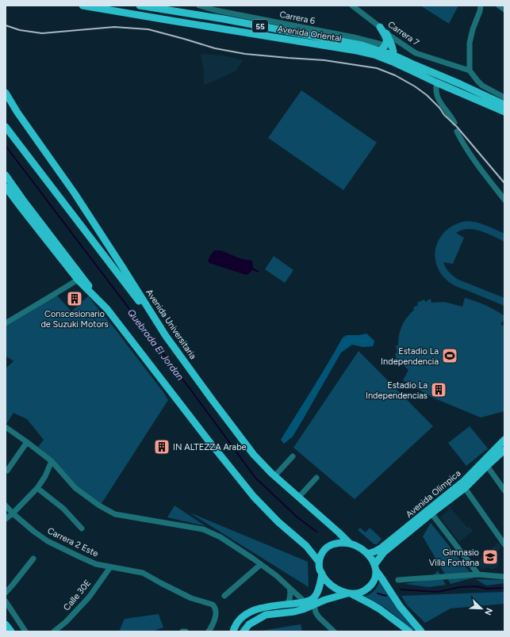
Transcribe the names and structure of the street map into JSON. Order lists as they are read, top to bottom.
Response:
{
  "streets": {
    "main road": [
      "55",
      "Avenida Oriental",
      "Avenida Universitaria",
      "Avenida Olimpica"
    ],
    "street": [
      "Carrera 6",
      "Carrera 7",
      "Carrera 2 Este",
      "Calle 30E"
    ]
  },
  "crossings": [
    ["Carrera 6", "Avenida Oriental"],
    ["Avenida Universitaria", "Avenida Olimpica"],
    ["Carrera 2 Este", "Calle 30E"]
  ],
  "water": ["Quebrada El Jordan"],
  "places": {
    "building": ["Conscesionario de Suzuki Motors", "Estadio La Independencias", "IN ALTEZZA Arabe"],
    "sports": ["Estadio La Independencia"],
    "school or university": ["Gimnasio Villa Fontana"]
  },
  "north": "bottom right"
}
